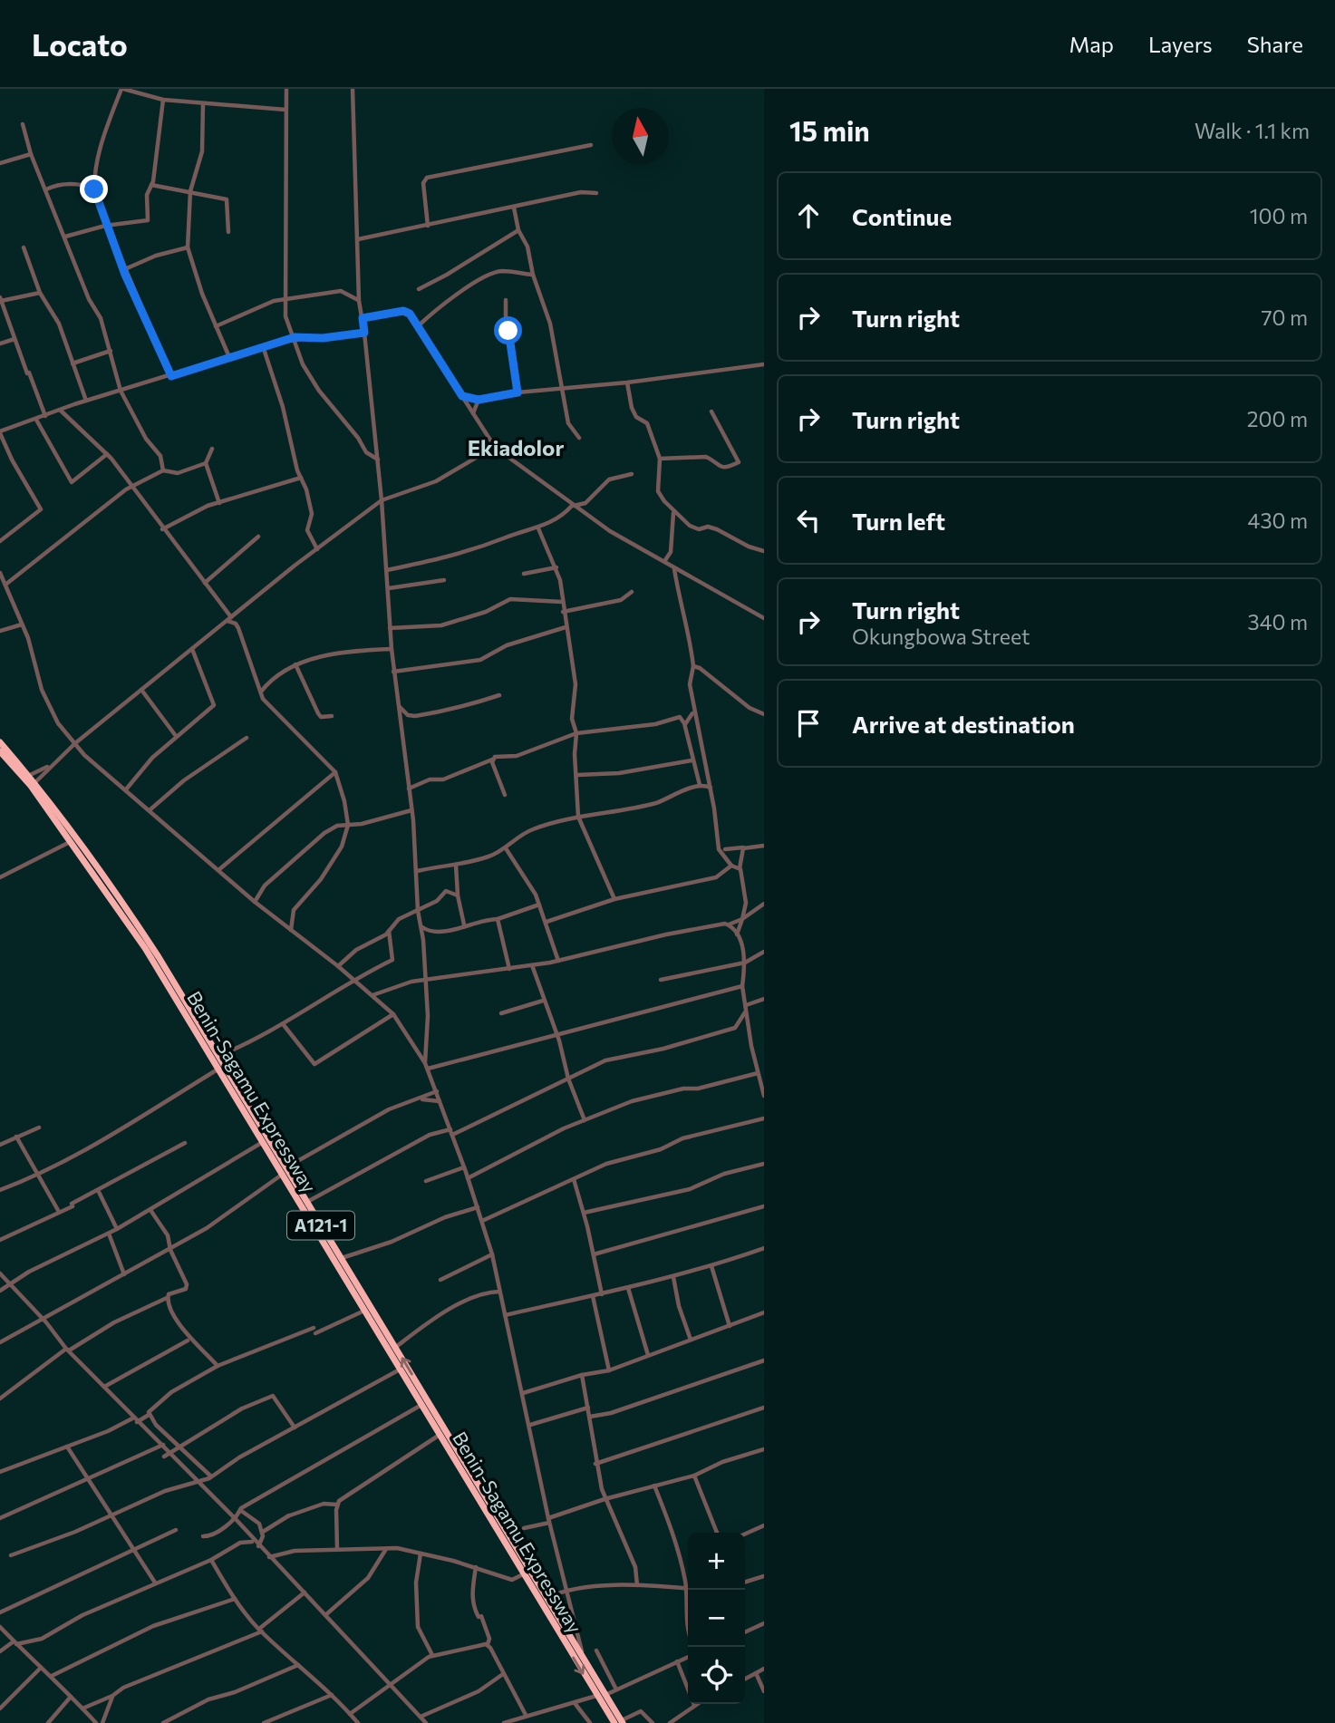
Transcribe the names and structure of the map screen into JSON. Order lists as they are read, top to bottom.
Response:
{
  "streets": {
    "highway": ["Benin-Sagamu Expressway", "A121-1"]
  },
  "crossings": [
    ["Benin-Sagamu Expressway", "A121-1"]
  ],
  "districts": ["Ekiadolor"],
  "north": "top",
  "page": {
    "header": "Locato",
    "nav": ["Map", "Layers", "Share"],
    "heading": ["15 min", "Walk · 1.1 km"],
    "list": [
      ["Continue", "100 m"],
      ["Turn right", "70 m"],
      ["Turn right", "200 m"],
      ["Turn left", "430 m"],
      ["Turn right", "Okungbowa Street", "340 m"],
      "Arrive at destination"
    ],
    "map_buttons": ["+", "−"]
  }
}
